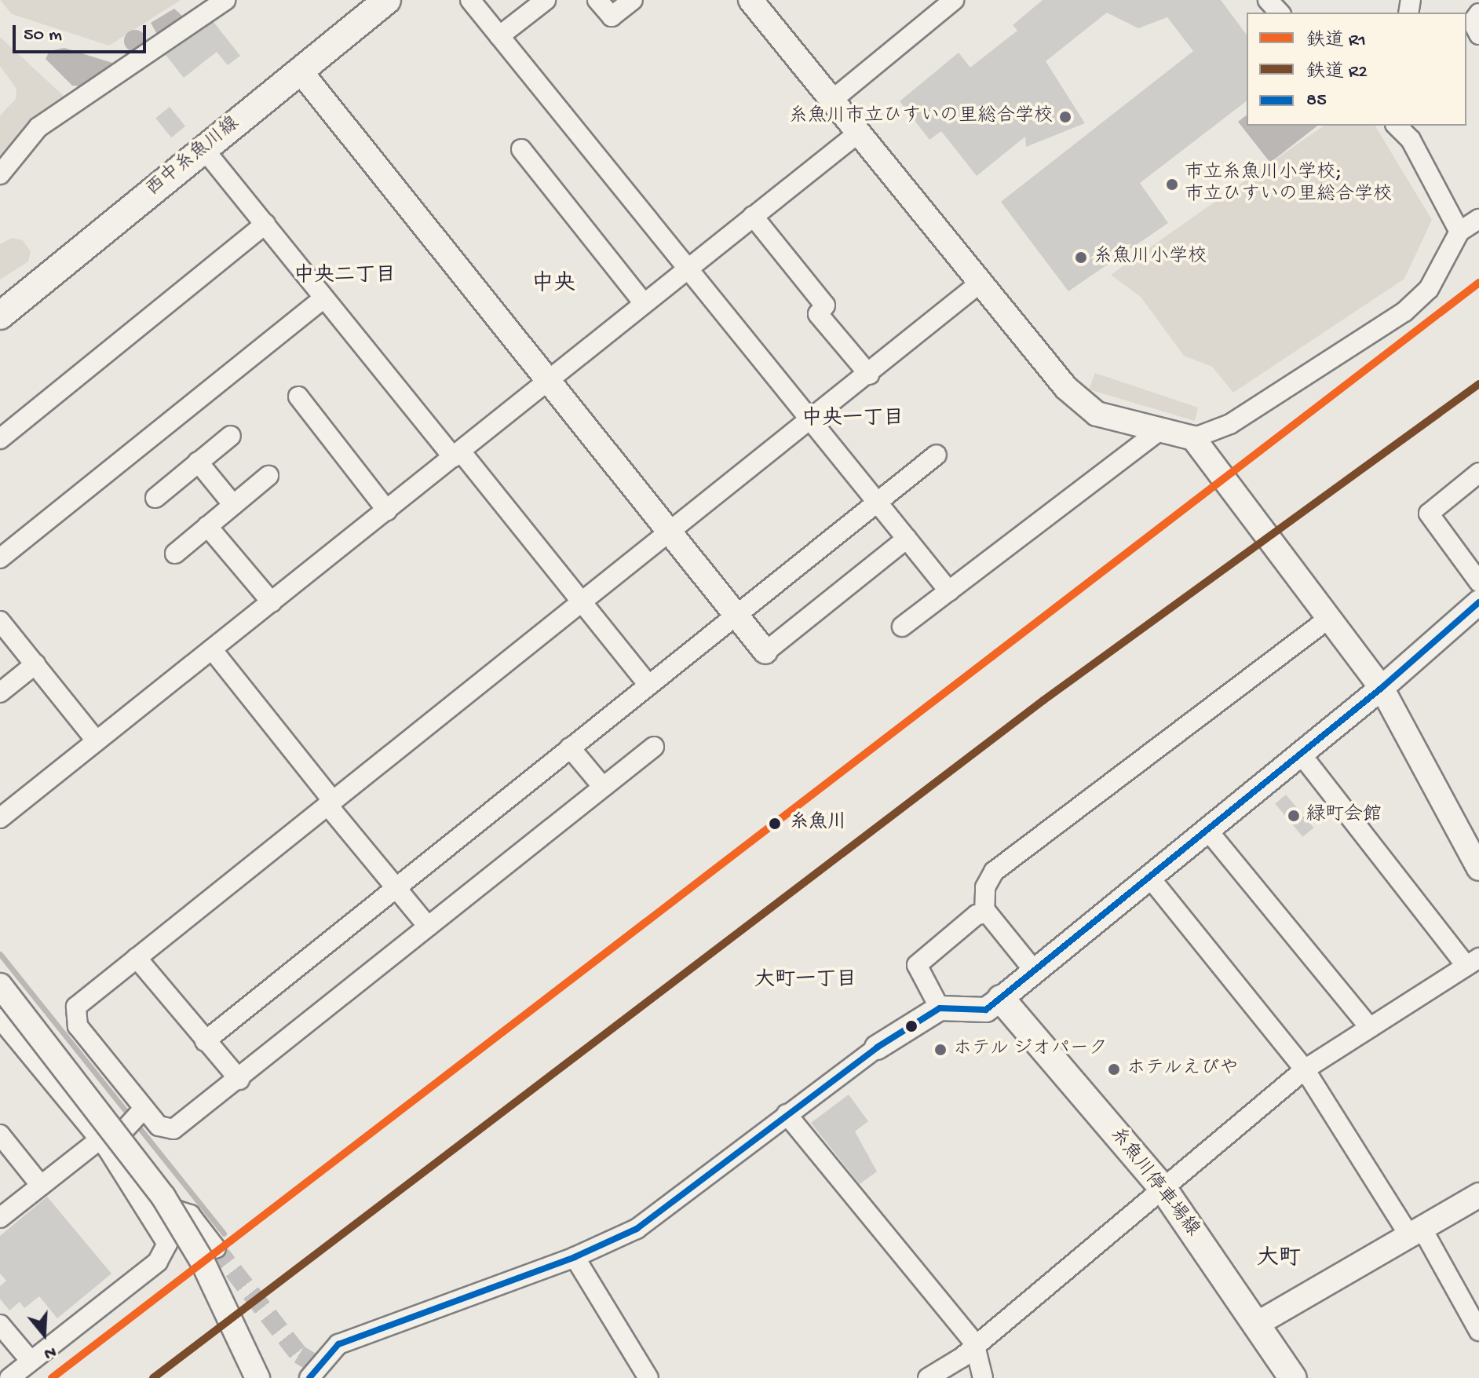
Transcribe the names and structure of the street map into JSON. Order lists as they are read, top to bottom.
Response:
{
  "streets": {
    "main road": ["西中糸魚川線", "糸魚川停車場線"]
  },
  "districts": [
    "中央二丁目",
    "中央",
    "中央一丁目",
    "大町一丁目",
    "大町"
  ],
  "places": [
    "糸魚川市立ひすいの里総合学校",
    "市立糸魚川小学校; 市立ひすいの里総合学校",
    "糸魚川小学校",
    "緑町会館",
    "糸魚川",
    "ホテル ジオパーク",
    "ホテルえびや"
  ],
  "lines": ["rail line R1", "rail line R2", "transit line 85"],
  "legend": ["鉄道 R1", "鉄道 R2", "85"],
  "scale_bar": "50 m",
  "north": "bottom"
}
